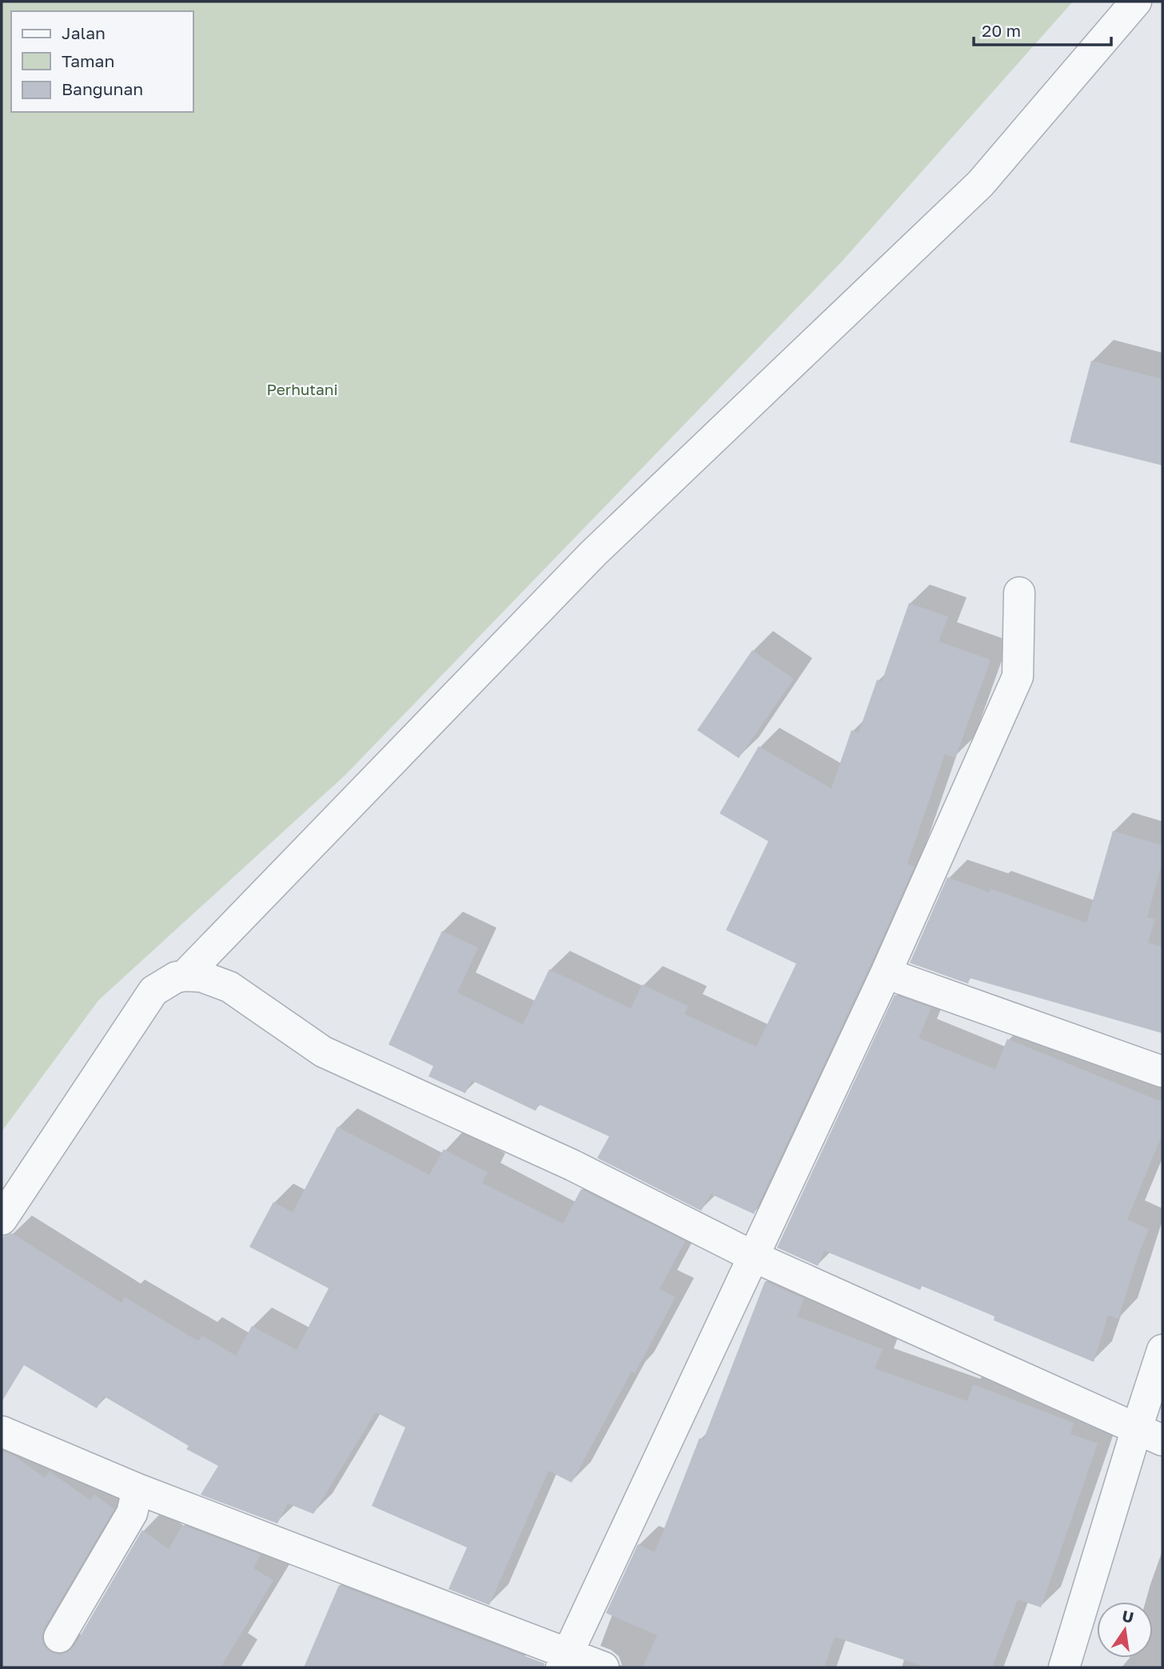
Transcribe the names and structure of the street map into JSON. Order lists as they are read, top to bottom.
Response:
{
  "parks": ["Perhutani"],
  "legend": ["Jalan", "Taman", "Bangunan"],
  "scale_bar": "20 m",
  "north": "top"
}
